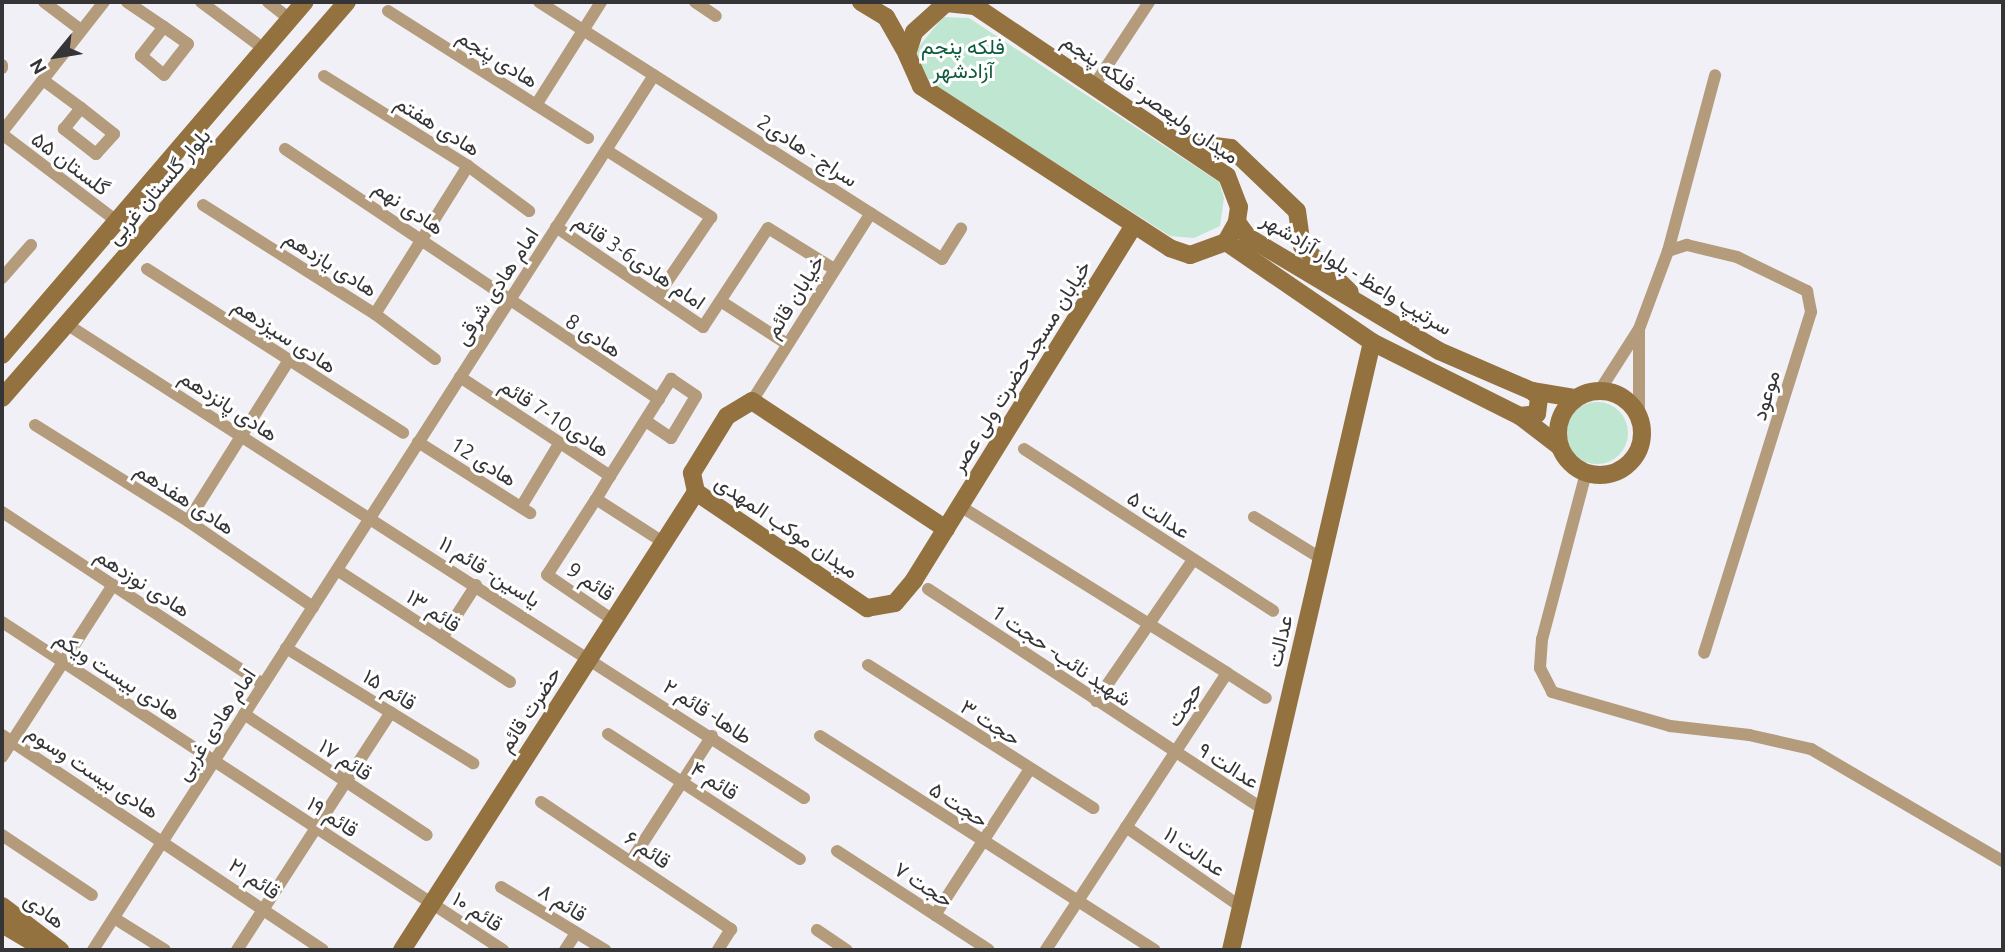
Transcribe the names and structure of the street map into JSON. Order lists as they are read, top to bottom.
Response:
{
  "streets": {
    "main road": [
      "میدان ولیعصر- فلکه پنجم",
      "بلوار گلستان غربی",
      "سرتیپ واعظ - بلوار آزادشهر",
      "خیابان مسجدحضرت ولی عصر",
      "میدان موکب المهدی",
      "عدالت",
      "حضرت قائم",
      "هادی"
    ],
    "street": [
      "هادی پنجم",
      "هادی هفتم",
      "سراج - هادی2",
      "گلستان ۵۵",
      "هادی نهم",
      "امام هادی6-3 قائم",
      "هادی یازدهم",
      "امام هادی شرقی",
      "خیابان قائم",
      "هادی سیزدهم",
      "هادی 8",
      "موعود",
      "هادی پانزدهم",
      "هادی10-7 قائم",
      "12 هادی",
      "هادی هفدهم",
      "عدالت ۵",
      "یاسین- قائم ۱۱",
      "قائم 9",
      "هادی نوزدهم",
      "قائم ۱۳",
      "شهید نائب- حجت 1",
      "هادی بیست ویکم",
      "قائم ۱۵",
      "حجت",
      "طاها- قائم ۲",
      "حجت ۳",
      "امام هادی غربی",
      "قائم ۱۷",
      "عدالت ۹",
      "هادی بیست وسوم",
      "قائم ۴",
      "حجت ۵",
      "قائم ۱۹",
      "قائم ۶",
      "عدالت ۱۱",
      "قائم ۲۱",
      "حجت ۷",
      "قائم ۸",
      "قائم ۱۰"
    ]
  },
  "crossings": [
    ["میدان ولیعصر- فلکه پنجم", "سرتیپ واعظ - بلوار آزادشهر"],
    ["سراج - هادی2", "امام هادی شرقی"],
    ["سراج - هادی2", "خیابان قائم"],
    ["گلستان ۵۵", "بلوار گلستان غربی"],
    ["بلوار گلستان غربی", "هادی پانزدهم"],
    ["هادی نهم", "امام هادی شرقی"],
    ["هادی نهم", "هادی 8"],
    ["امام هادی6-3 قائم", "امام هادی شرقی"],
    ["سرتیپ واعظ - بلوار آزادشهر", "عدالت"],
    ["امام هادی شرقی", "هادی 8"],
    ["امام هادی شرقی", "هادی پانزدهم"],
    ["امام هادی شرقی", "هادی10-7 قائم"],
    ["امام هادی شرقی", "12 هادی"],
    ["امام هادی شرقی", "یاسین- قائم ۱۱"],
    ["امام هادی شرقی", "امام هادی غربی"],
    ["خیابان قائم", "میدان موکب المهدی"],
    ["خیابان مسجدحضرت ولی عصر", "میدان موکب المهدی"],
    ["خیابان مسجدحضرت ولی عصر", "حجت"],
    ["هادی پانزدهم", "یاسین- قائم ۱۱"],
    ["هادی پانزدهم", "امام هادی غربی"],
    ["هادی10-7 قائم", "12 هادی"],
    ["هادی10-7 قائم", "قائم 9"],
    ["هادی هفدهم", "امام هادی غربی"],
    ["میدان موکب المهدی", "حضرت قائم"],
    ["یاسین- قائم ۱۱", "حضرت قائم"],
    ["یاسین- قائم ۱۱", "طاها- قائم ۲"],
    ["یاسین- قائم ۱۱", "امام هادی غربی"],
    ["قائم 9", "حضرت قائم"],
    ["هادی نوزدهم", "امام هادی غربی"],
    ["قائم ۱۳", "امام هادی غربی"],
    ["عدالت", "عدالت ۹"],
    ["عدالت", "عدالت ۱۱"],
    ["شهید نائب- حجت 1", "حجت"],
    ["شهید نائب- حجت 1", "عدالت ۹"],
    ["هادی بیست ویکم", "امام هادی غربی"],
    ["هادی بیست ویکم", "قائم ۱۹"],
    ["قائم ۱۵", "امام هادی غربی"],
    ["حجت", "عدالت ۹"],
    ["حجت", "حجت ۵"],
    ["حجت", "عدالت ۱۱"],
    ["حضرت قائم", "طاها- قائم ۲"],
    ["حضرت قائم", "قائم ۱۹"],
    ["حضرت قائم", "قائم ۱۰"],
    ["امام هادی غربی", "قائم ۱۷"],
    ["امام هادی غربی", "هادی بیست وسوم"],
    ["امام هادی غربی", "قائم ۱۹"],
    ["امام هادی غربی", "قائم ۲۱"],
    ["هادی بیست وسوم", "قائم ۲۱"],
    ["قائم ۱۹", "قائم ۱۰"]
  ],
  "parks": ["فلکه پنجم آزادشهر"],
  "north": "bottom left"
}
